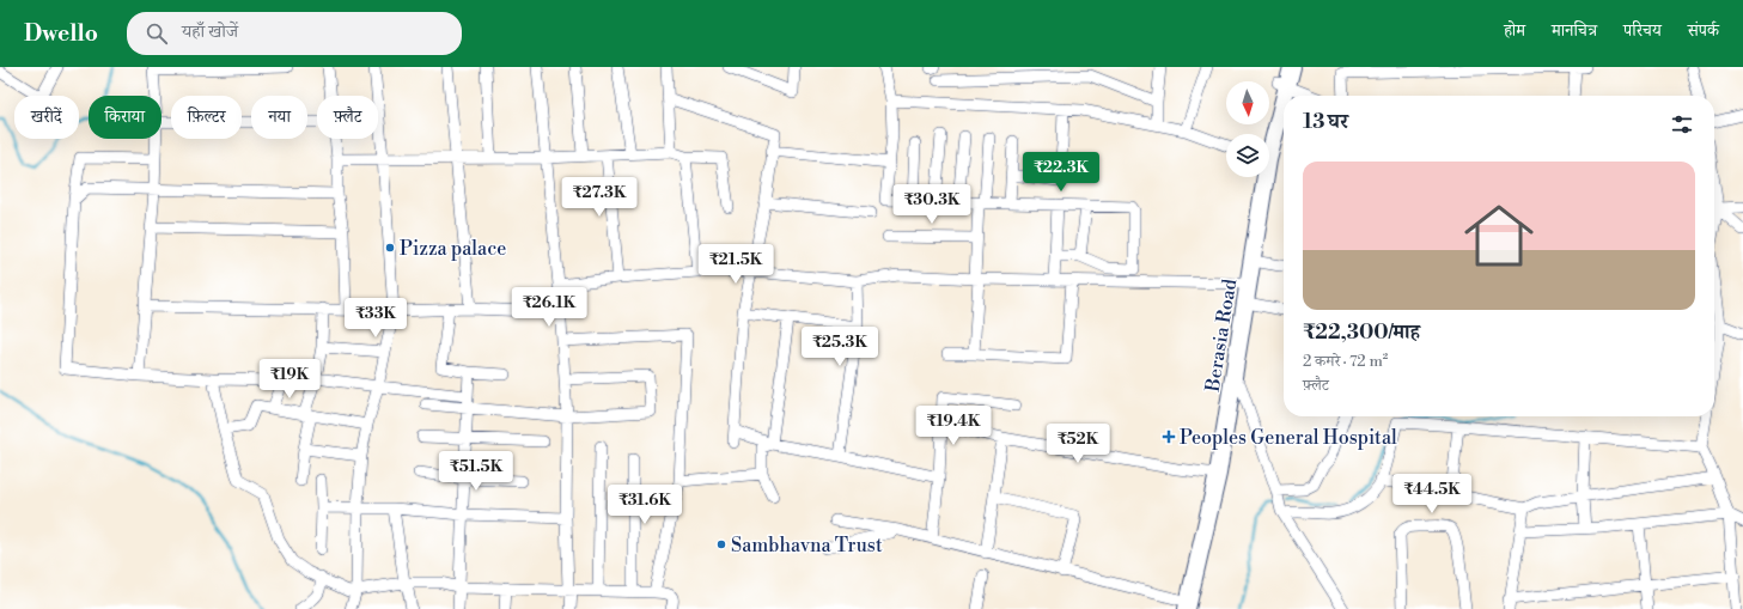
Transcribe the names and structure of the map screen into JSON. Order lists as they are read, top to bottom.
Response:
{
  "streets": {
    "main road": ["Berasia Road"]
  },
  "places": {
    "other": ["Pizza palace", "Sambhavna Trust"],
    "health": ["Peoples General Hospital"]
  },
  "north": "bottom",
  "page": {
    "header": "Dwello",
    "search": "यहाँ खोजें",
    "nav": [
      "होम",
      "मानचित्र",
      "परिचय",
      "संपर्क"
    ],
    "chip": [
      "खरीदें",
      "किराया",
      "फ़िल्टर",
      "नया",
      "फ़्लैट"
    ],
    "heading": "13 घर",
    "price": [
      "₹22.3K",
      "₹27.3K",
      "₹30.3K",
      "₹21.5K",
      "₹26.1K",
      "₹33K",
      "₹25.3K",
      "₹19K",
      "₹19.4K",
      "₹52K",
      "₹51.5K",
      "₹44.5K",
      "₹31.6K"
    ],
    "list": [
      {
        "name": "₹22,300/माह",
        "note": "2 कमरे · 72 m² · फ़्लैट"
      }
    ]
  }
}
